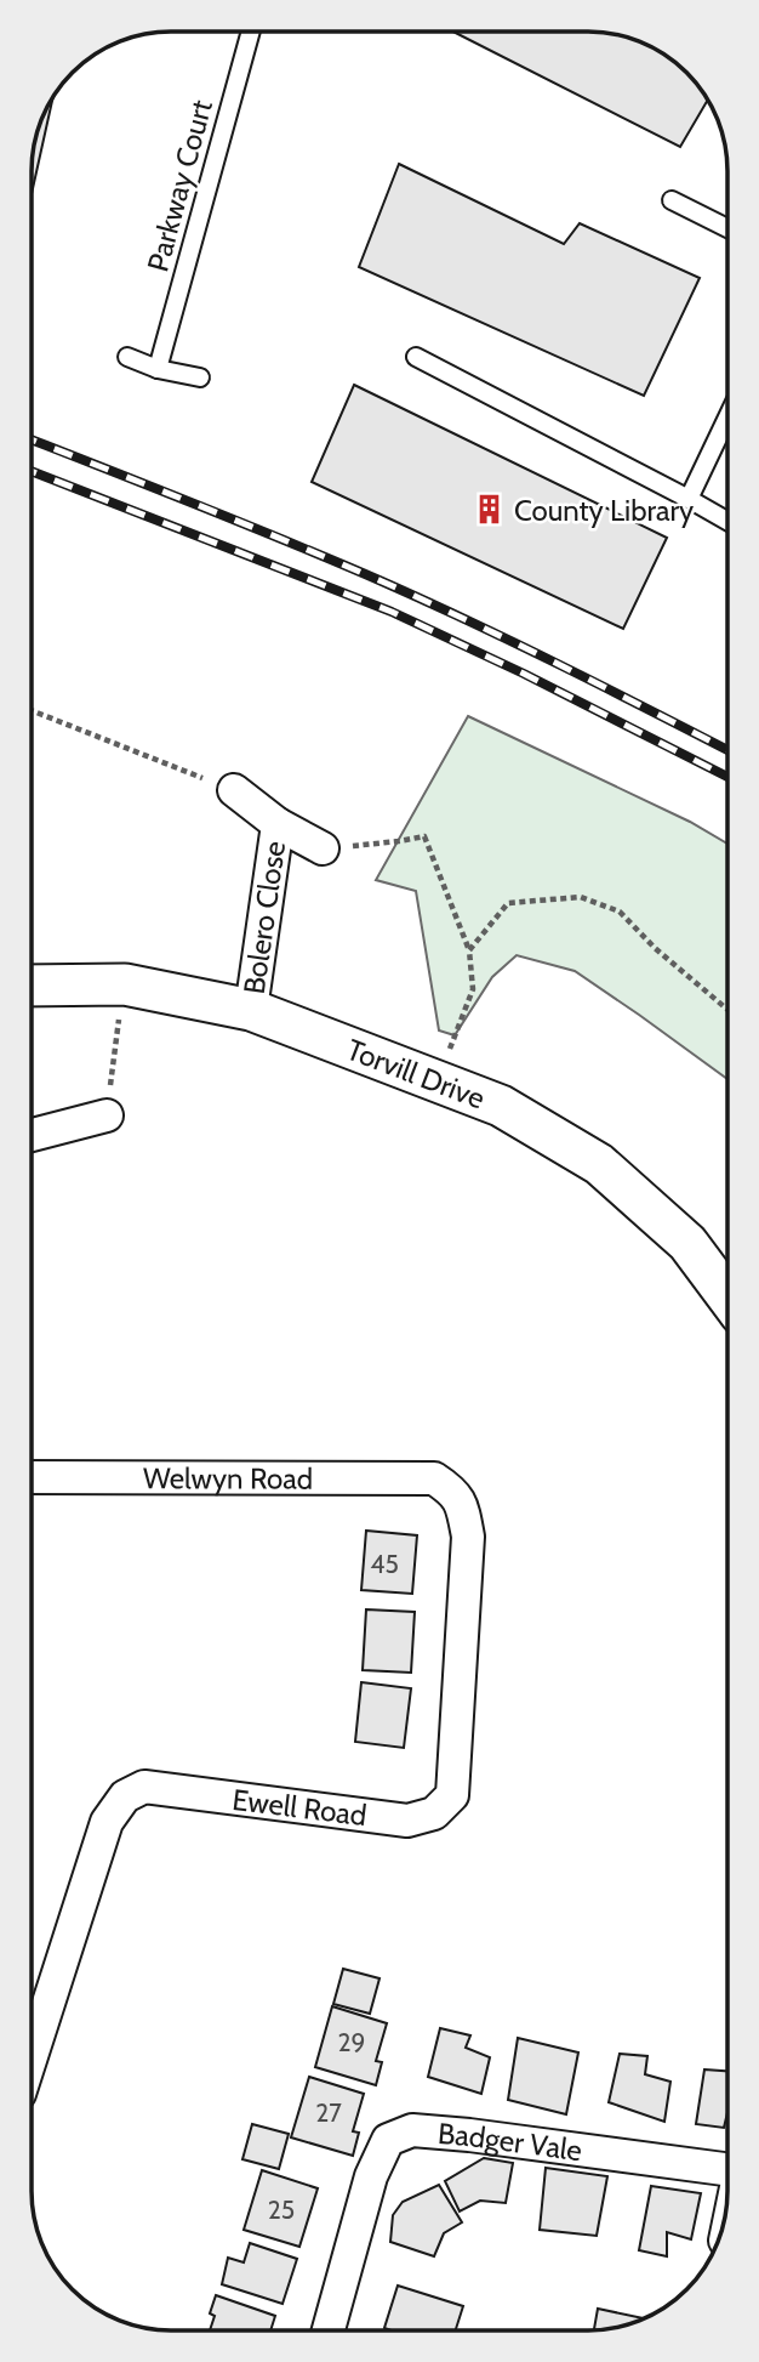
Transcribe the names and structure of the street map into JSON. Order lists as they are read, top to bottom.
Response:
{
  "streets": {
    "street": [
      "Bolero Close",
      "Torvill Drive",
      "Welwyn Road",
      "Ewell Road",
      "Badger Vale"
    ],
    "lane": ["Parkway Court"]
  },
  "crossings": [
    ["Bolero Close", "Torvill Drive"],
    ["Welwyn Road", "Ewell Road"]
  ],
  "places": {
    "building": ["County Library"]
  },
  "house_numbers": [
    "45",
    "29",
    "27",
    "25"
  ]
}
